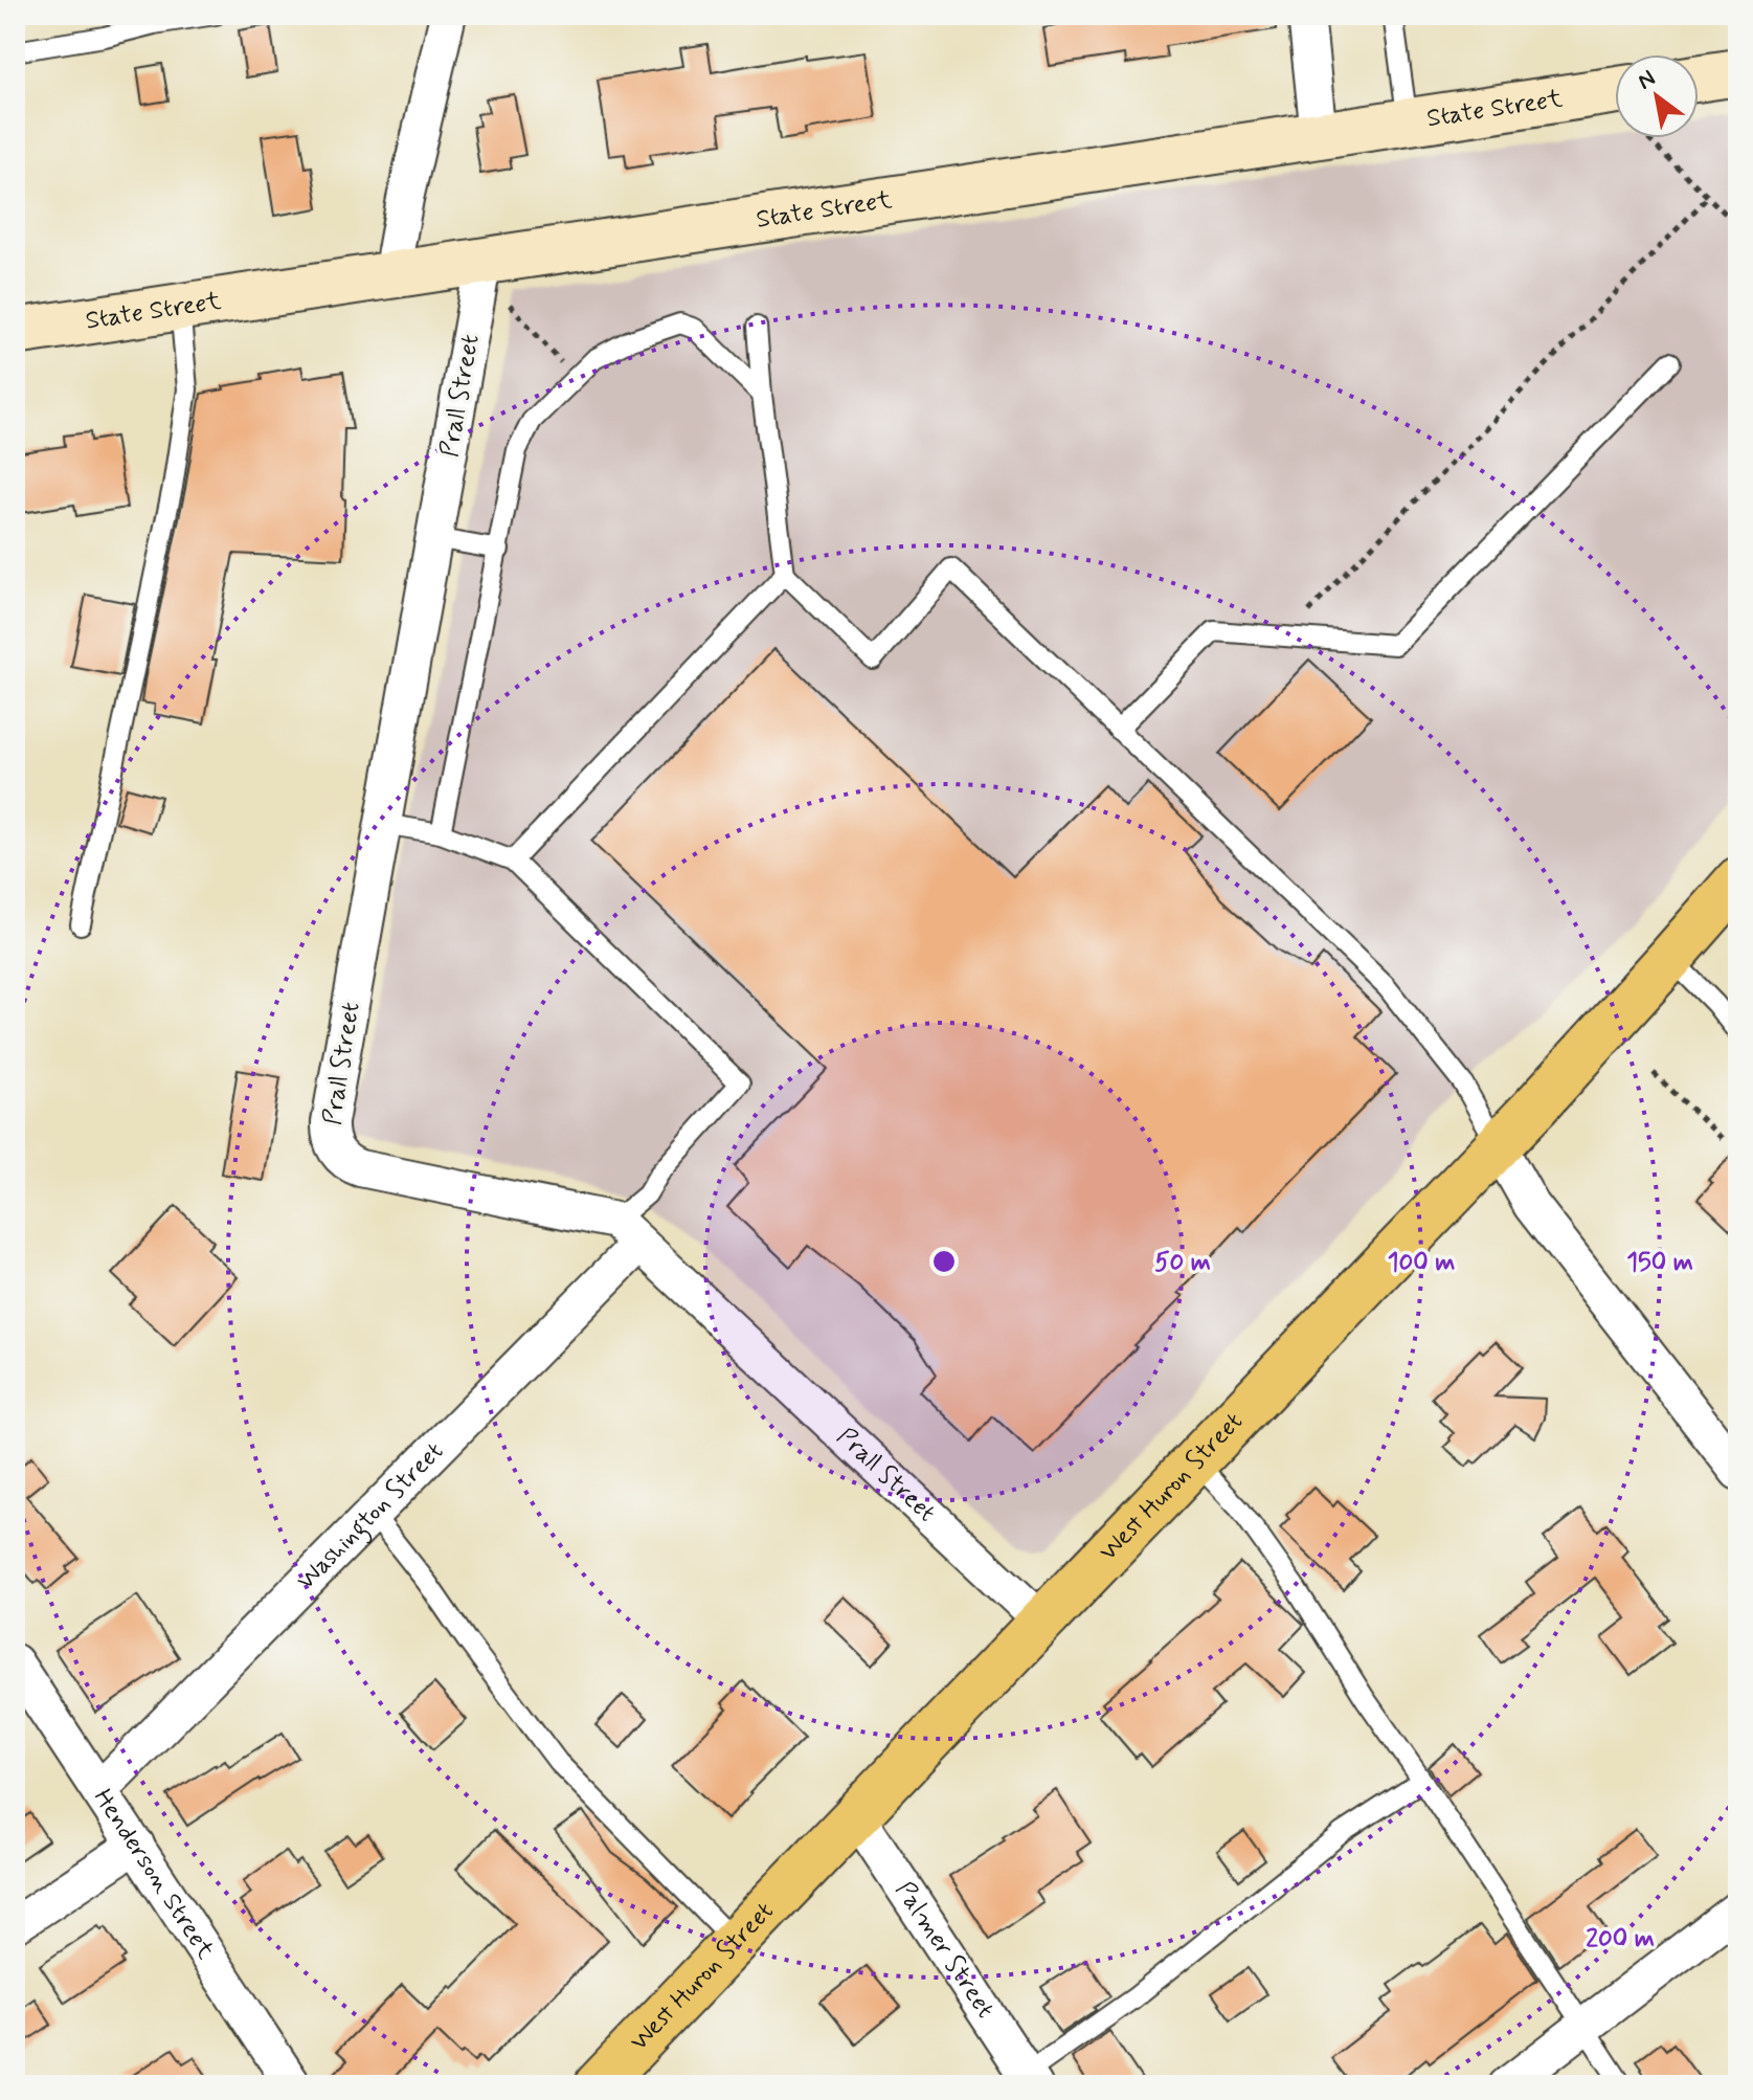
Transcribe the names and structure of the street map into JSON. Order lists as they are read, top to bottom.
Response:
{
  "streets": {
    "highway": ["West Huron Street"],
    "main road": ["State Street"],
    "street": [
      "Prall Street",
      "Washington Street",
      "Henderson Street",
      "Palmer Street"
    ]
  },
  "crossings": [
    ["State Street", "Prall Street"],
    ["Prall Street", "West Huron Street"],
    ["Prall Street", "Washington Street"],
    ["West Huron Street", "Palmer Street"],
    ["Washington Street", "Henderson Street"]
  ],
  "north": "top left",
  "rings": [
    "50 m",
    "100 m",
    "150 m",
    "200 m"
  ]
}
